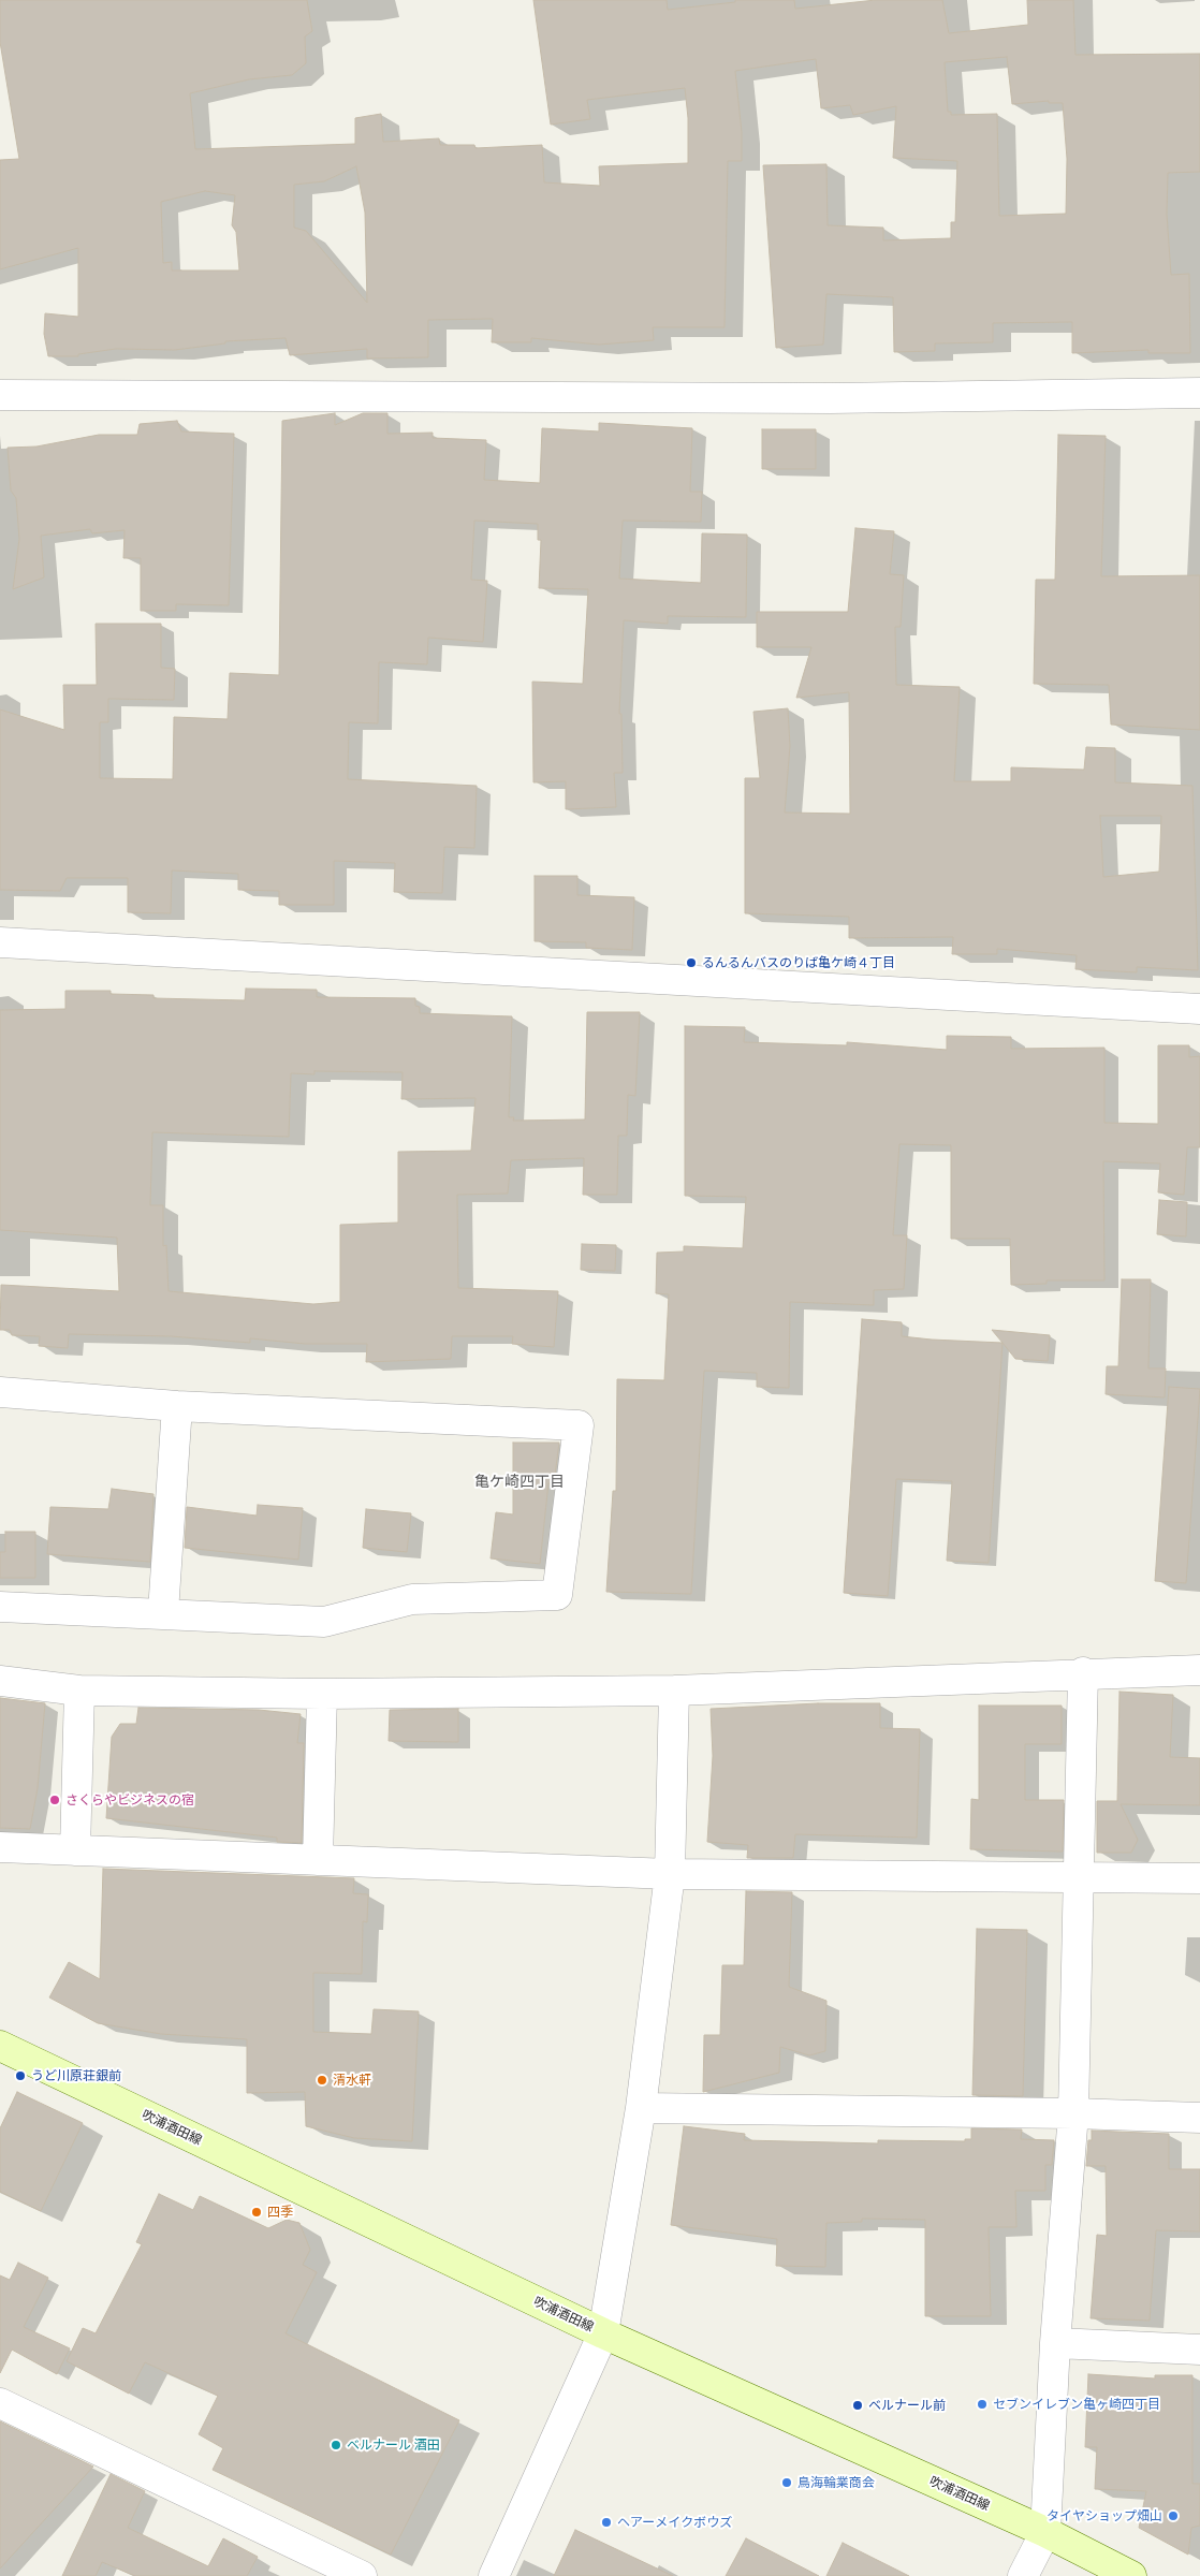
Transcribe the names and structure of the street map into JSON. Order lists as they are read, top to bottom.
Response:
{
  "streets": {
    "main road": ["吹浦酒田線"]
  },
  "districts": ["亀ケ崎四丁目"],
  "places": [
    "るんるんバスのりば亀ケ崎４丁目",
    "さくらやビジネスの宿",
    "うど川原荘銀前",
    "清水軒",
    "四季",
    "セブンイレブン亀ヶ崎四丁目",
    "ベルナール前",
    "ベルナール 酒田",
    "鳥海輪業商会",
    "タイヤショップ畑山",
    "ヘアーメイクボウズ"
  ]
}
